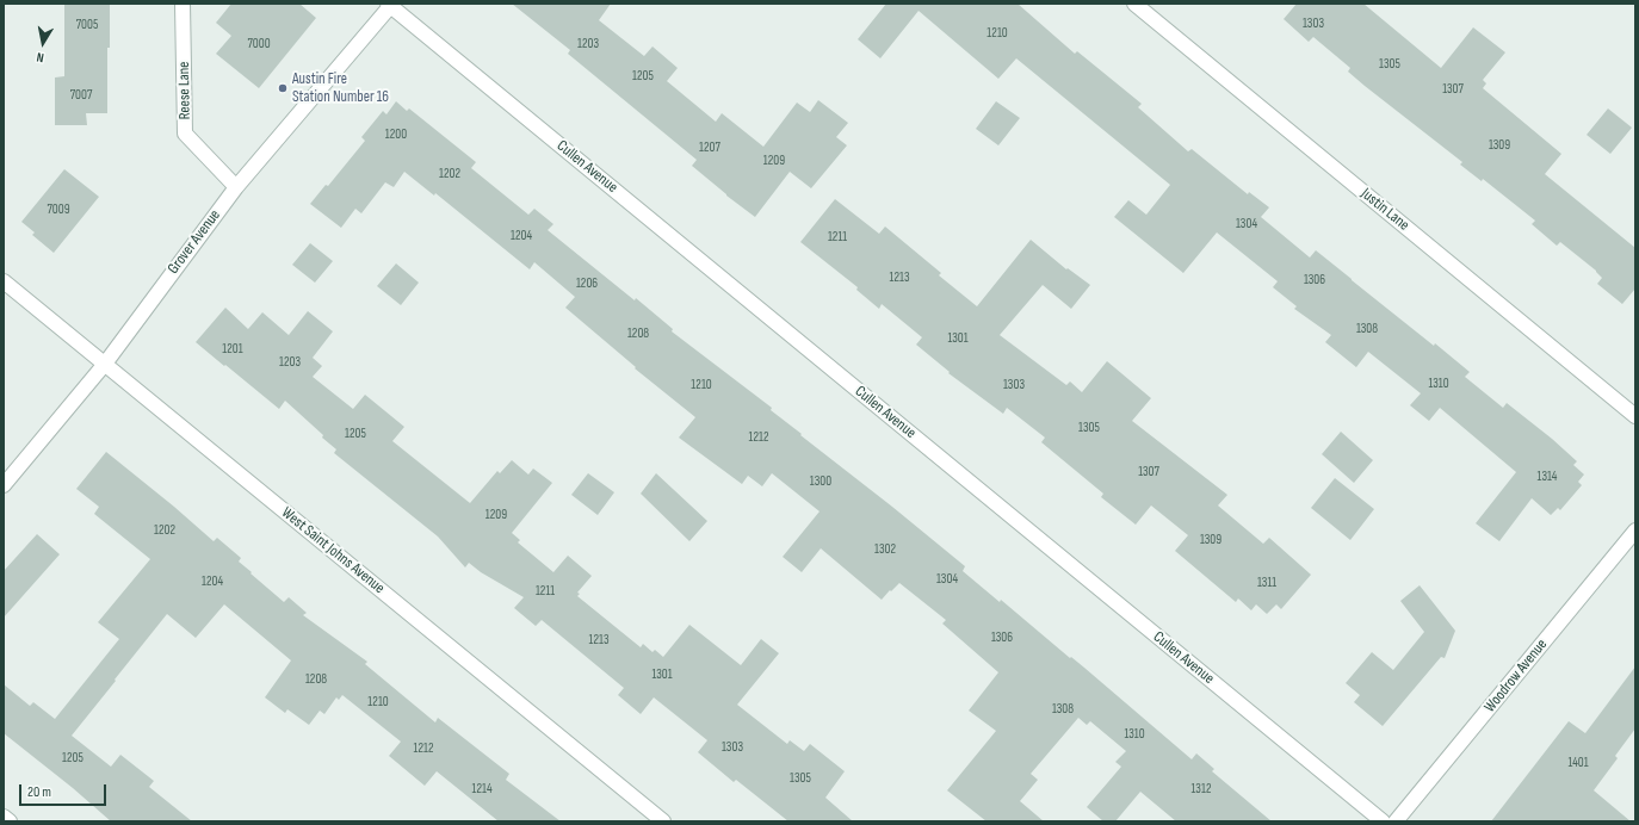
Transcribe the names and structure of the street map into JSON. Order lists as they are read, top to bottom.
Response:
{
  "streets": {
    "street": [
      "Reese Lane",
      "Cullen Avenue",
      "Justin Lane",
      "Grover Avenue",
      "West Saint Johns Avenue",
      "Woodrow Avenue"
    ]
  },
  "crossings": [
    ["Reese Lane", "Grover Avenue"],
    ["Cullen Avenue", "Grover Avenue"],
    ["Grover Avenue", "West Saint Johns Avenue"]
  ],
  "places": ["Austin Fire Station Number 16"],
  "house_numbers": [
    "1303",
    "7005",
    "1210",
    "7000",
    "1203",
    "1305",
    "1205",
    "1307",
    "7007",
    "1200",
    "1309",
    "1207",
    "1209",
    "1202",
    "7009",
    "1304",
    "1204",
    "1211",
    "1213",
    "1306",
    "1206",
    "1308",
    "1208",
    "1301",
    "1201",
    "1203",
    "1310",
    "1210",
    "1303",
    "1305",
    "1205",
    "1212",
    "1307",
    "1314",
    "1300",
    "1209",
    "1202",
    "1309",
    "1302",
    "1304",
    "1204",
    "1311",
    "1211",
    "1306",
    "1213",
    "1301",
    "1208",
    "1210",
    "1308",
    "1310",
    "1303",
    "1212",
    "1205",
    "1401",
    "1305",
    "1214",
    "1312"
  ],
  "scale_bar": "20 m",
  "north": "bottom"
}
